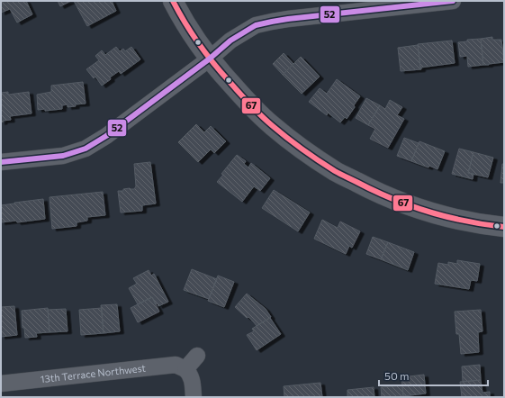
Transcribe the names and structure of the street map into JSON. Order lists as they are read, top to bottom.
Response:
{
  "streets": {
    "street": ["13th Terrace Northwest"]
  },
  "lines": ["transit line 67", "transit line 52"],
  "scale_bar": "50 m"
}
